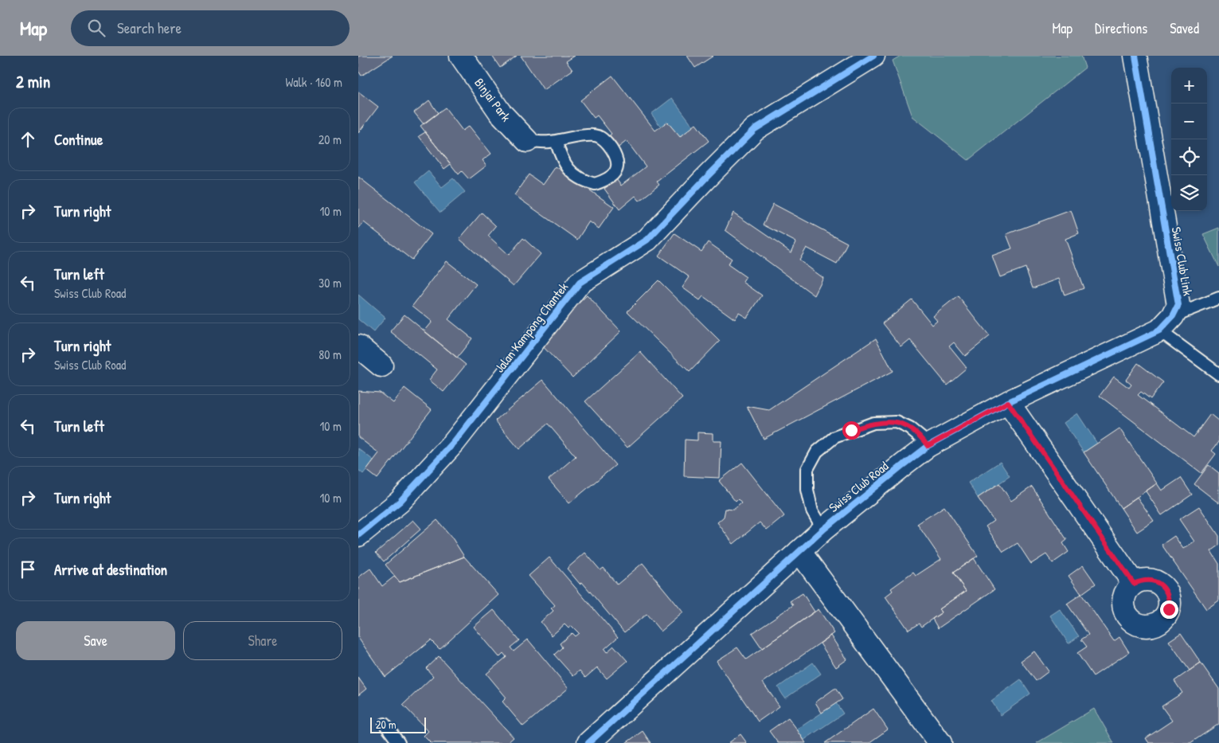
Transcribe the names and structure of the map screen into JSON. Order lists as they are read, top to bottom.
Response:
{
  "streets": {
    "street": [
      "Binjai Park",
      "Swiss Club Link",
      "Jalan Kampong Chantek",
      "Swiss Club Road"
    ]
  },
  "crossings": [
    ["Swiss Club Link", "Swiss Club Road"]
  ],
  "scale_bar": "20 m",
  "page": {
    "header": "Map",
    "search": "Search here",
    "nav": ["Map", "Directions", "Saved"],
    "heading": ["2 min", "Walk · 160 m"],
    "map_buttons": ["+", "−"],
    "list": [
      ["Continue", "20 m"],
      ["Turn right", "10 m"],
      ["Turn left", "Swiss Club Road", "30 m"],
      ["Turn right", "Swiss Club Road", "80 m"],
      ["Turn left", "10 m"],
      ["Turn right", "10 m"],
      "Arrive at destination"
    ],
    "buttons": ["Save", "Share"],
    "scale": "20 m"
  }
}
